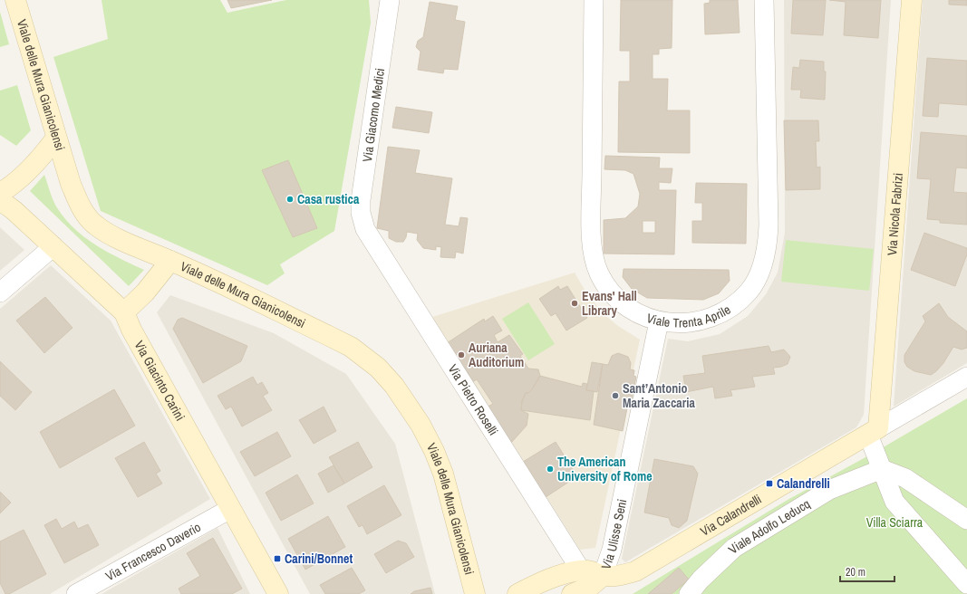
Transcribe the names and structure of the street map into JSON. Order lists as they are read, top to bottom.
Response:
{
  "streets": {
    "street": [
      "Viale delle Mura Gianicolensi",
      "Via Giacomo Medici",
      "Via Nicola Fabrizi",
      "Viale Trenta Aprile",
      "Via Giacinto Carini",
      "Via Pietro Roselli",
      "Via Calandrelli",
      "Viale Adolfo Leducq",
      "Via Ulisse Seni",
      "Via Francesco Daverio"
    ]
  },
  "crossings": [
    ["Via Giacomo Medici", "Via Pietro Roselli"],
    ["Via Nicola Fabrizi", "Via Calandrelli"],
    ["Viale Trenta Aprile", "Via Ulisse Seni"],
    ["Via Giacinto Carini", "Via Francesco Daverio"],
    ["Via Pietro Roselli", "Via Calandrelli"],
    ["Via Pietro Roselli", "Via Ulisse Seni"],
    ["Via Calandrelli", "Via Ulisse Seni"]
  ],
  "parks": ["Villa Sciarra"],
  "places": {
    "other": [
      "Casa rustica",
      "Evans' Hall Library",
      "Auriana Auditorium",
      "Sant’Antonio Maria Zaccaria",
      "The American University of Rome"
    ],
    "transit": ["Calandrelli", "Carini/Bonnet"]
  },
  "scale_bar": "20 m"
}
